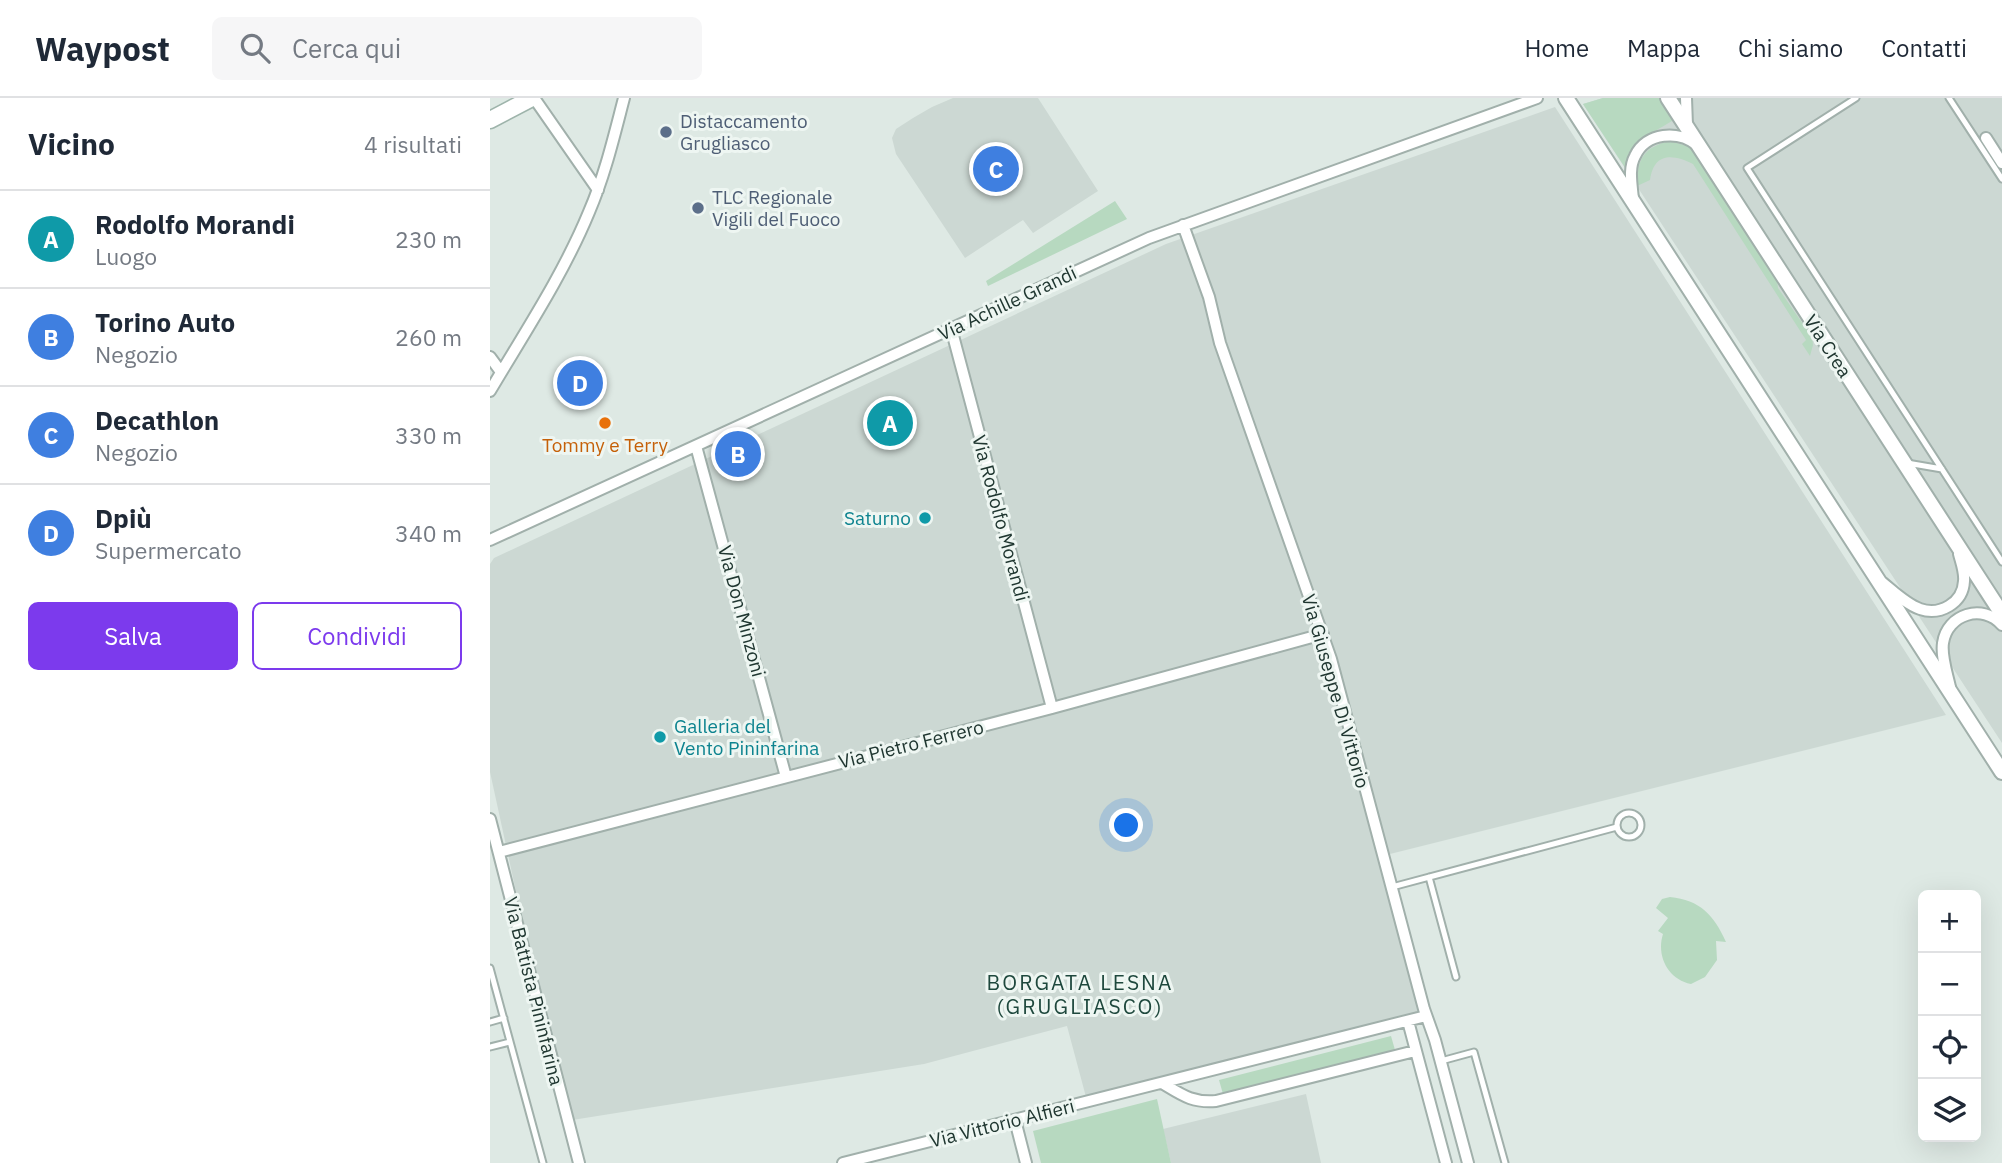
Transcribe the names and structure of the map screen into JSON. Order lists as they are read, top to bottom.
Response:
{
  "streets": {
    "street": [
      "Via Achille Grandi",
      "Via Crea",
      "Via Rodolfo Morandi",
      "Via Don Minzoni",
      "Via Giuseppe Di Vittorio",
      "Via Pietro Ferrero",
      "Via Battista Pininfarina",
      "Via Vittorio Alfieri"
    ]
  },
  "crossings": [
    ["Via Achille Grandi", "Via Rodolfo Morandi"],
    ["Via Achille Grandi", "Via Don Minzoni"],
    ["Via Achille Grandi", "Via Giuseppe Di Vittorio"],
    ["Via Rodolfo Morandi", "Via Pietro Ferrero"],
    ["Via Don Minzoni", "Via Pietro Ferrero"],
    ["Via Giuseppe Di Vittorio", "Via Pietro Ferrero"],
    ["Via Giuseppe Di Vittorio", "Via Vittorio Alfieri"],
    ["Via Pietro Ferrero", "Via Battista Pininfarina"]
  ],
  "districts": ["BORGATA LESNA (GRUGLIASCO)"],
  "places": [
    "Distaccamento Grugliasco",
    "TLC Regionale Vigili del Fuoco",
    "Tommy e Terry",
    "Saturno",
    "Galleria del Vento Pininfarina"
  ],
  "page": {
    "header": "Waypost",
    "search": "Cerca qui",
    "nav": [
      "Home",
      "Mappa",
      "Chi siamo",
      "Contatti"
    ],
    "heading": ["Vicino", "4 risultati"],
    "pins": [
      "C",
      "D",
      "A",
      "B"
    ],
    "list": [
      {
        "mark": "A",
        "name": "Rodolfo Morandi",
        "note": "Luogo",
        "value": "230 m"
      },
      {
        "mark": "B",
        "name": "Torino Auto",
        "note": "Negozio",
        "value": "260 m"
      },
      {
        "mark": "C",
        "name": "Decathlon",
        "note": "Negozio",
        "value": "330 m"
      },
      {
        "mark": "D",
        "name": "Dpiù",
        "note": "Supermercato",
        "value": "340 m"
      }
    ],
    "buttons": ["Salva", "Condividi"],
    "map_buttons": ["+", "−"]
  }
}
